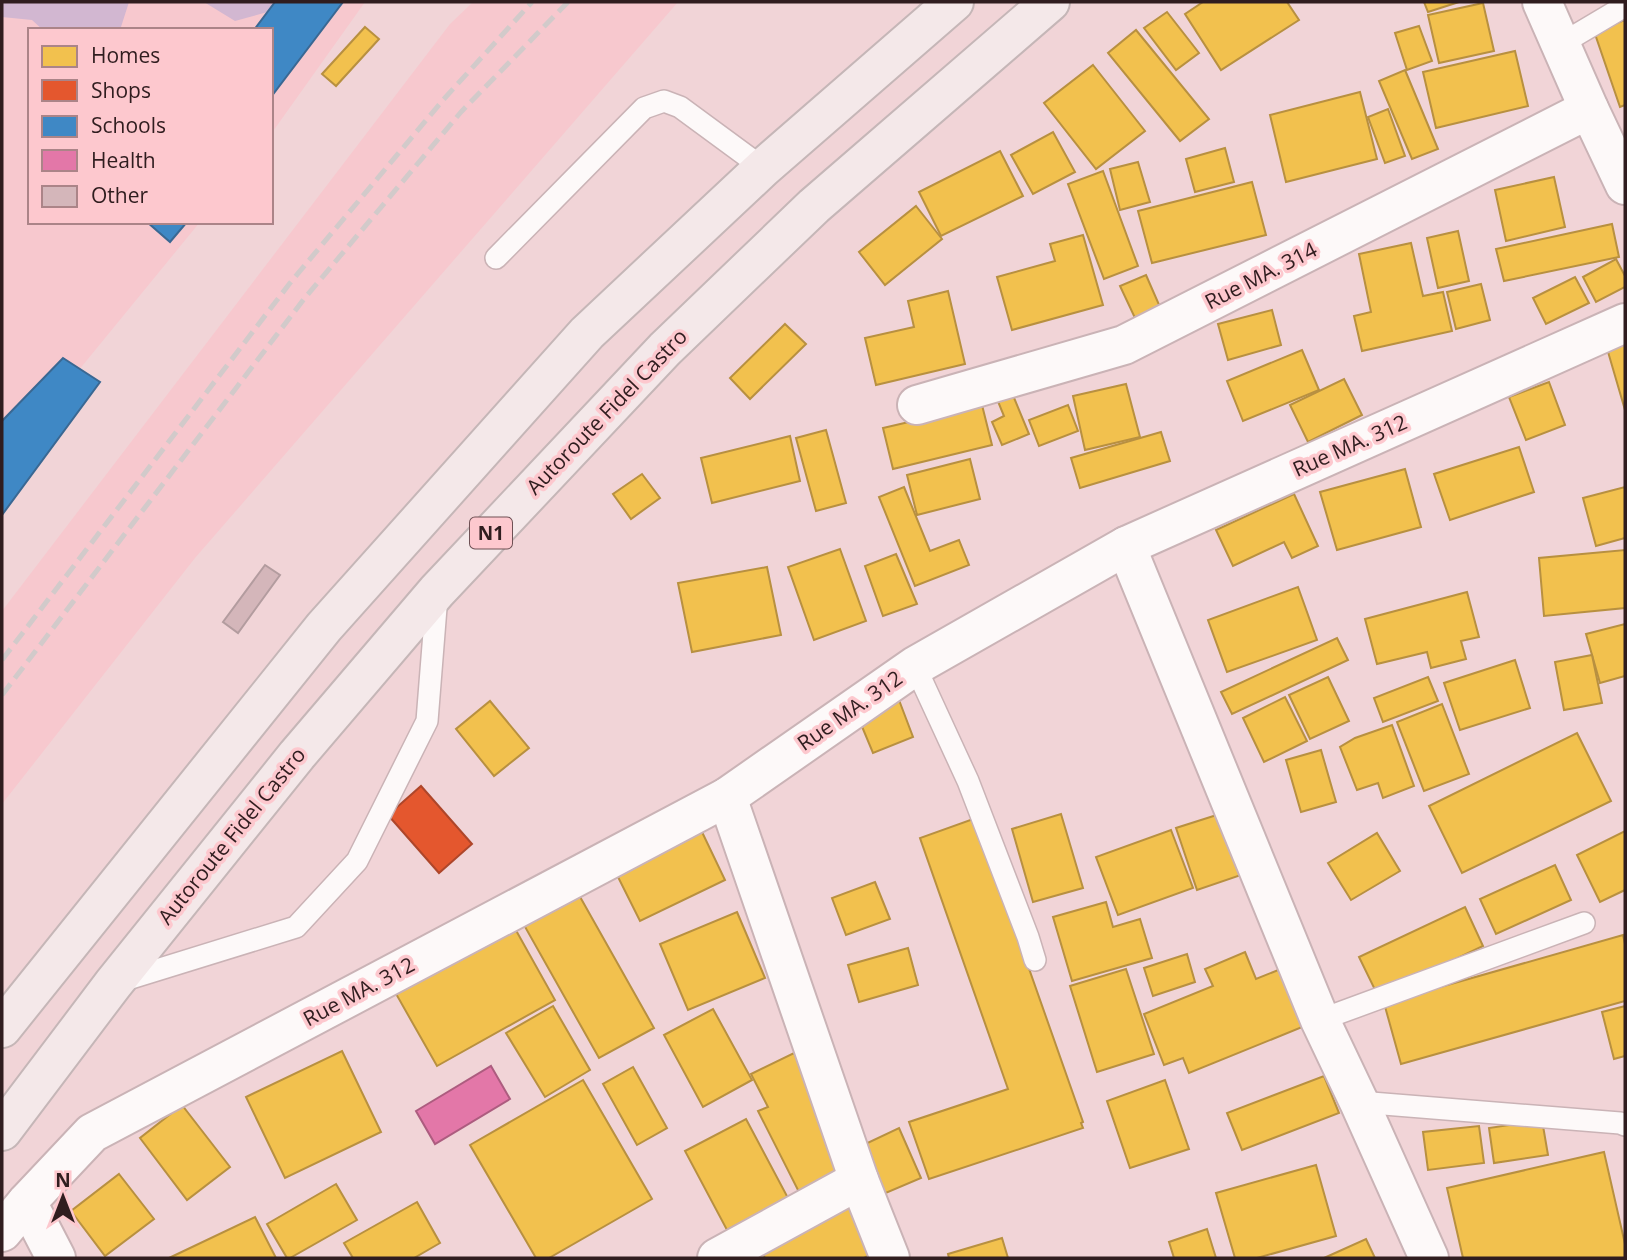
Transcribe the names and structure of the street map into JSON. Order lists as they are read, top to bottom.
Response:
{
  "streets": {
    "highway": ["Autoroute Fidel Castro", "N1"],
    "street": ["Rue MA. 314", "Rue MA. 312"]
  },
  "legend": [
    "Homes",
    "Shops",
    "Schools",
    "Health",
    "Other"
  ],
  "north": "top"
}
